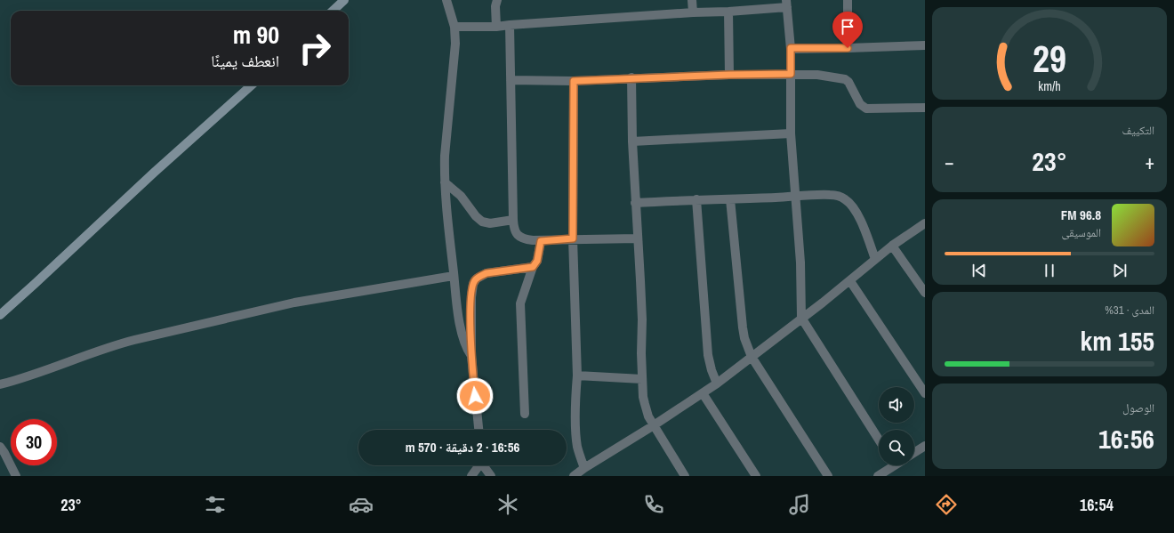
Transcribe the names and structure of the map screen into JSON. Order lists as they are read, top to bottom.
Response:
{
  "page": {
    "turn": ["90 m", "انعطف يمينًا"],
    "tile": [
      "التكييف",
      ["المدى · 31%", "155 km"],
      ["الوصول", "16:56"]
    ],
    "heat": ["−", "23°", "+"],
    "song": ["96.8 FM", "الموسيقى"],
    "limit": "30",
    "trip": "16:56 · 2 دقيقة · 570 m",
    "tabs": ["16:54", "23°"],
    "gauge": ["29", "km/h"]
  }
}
